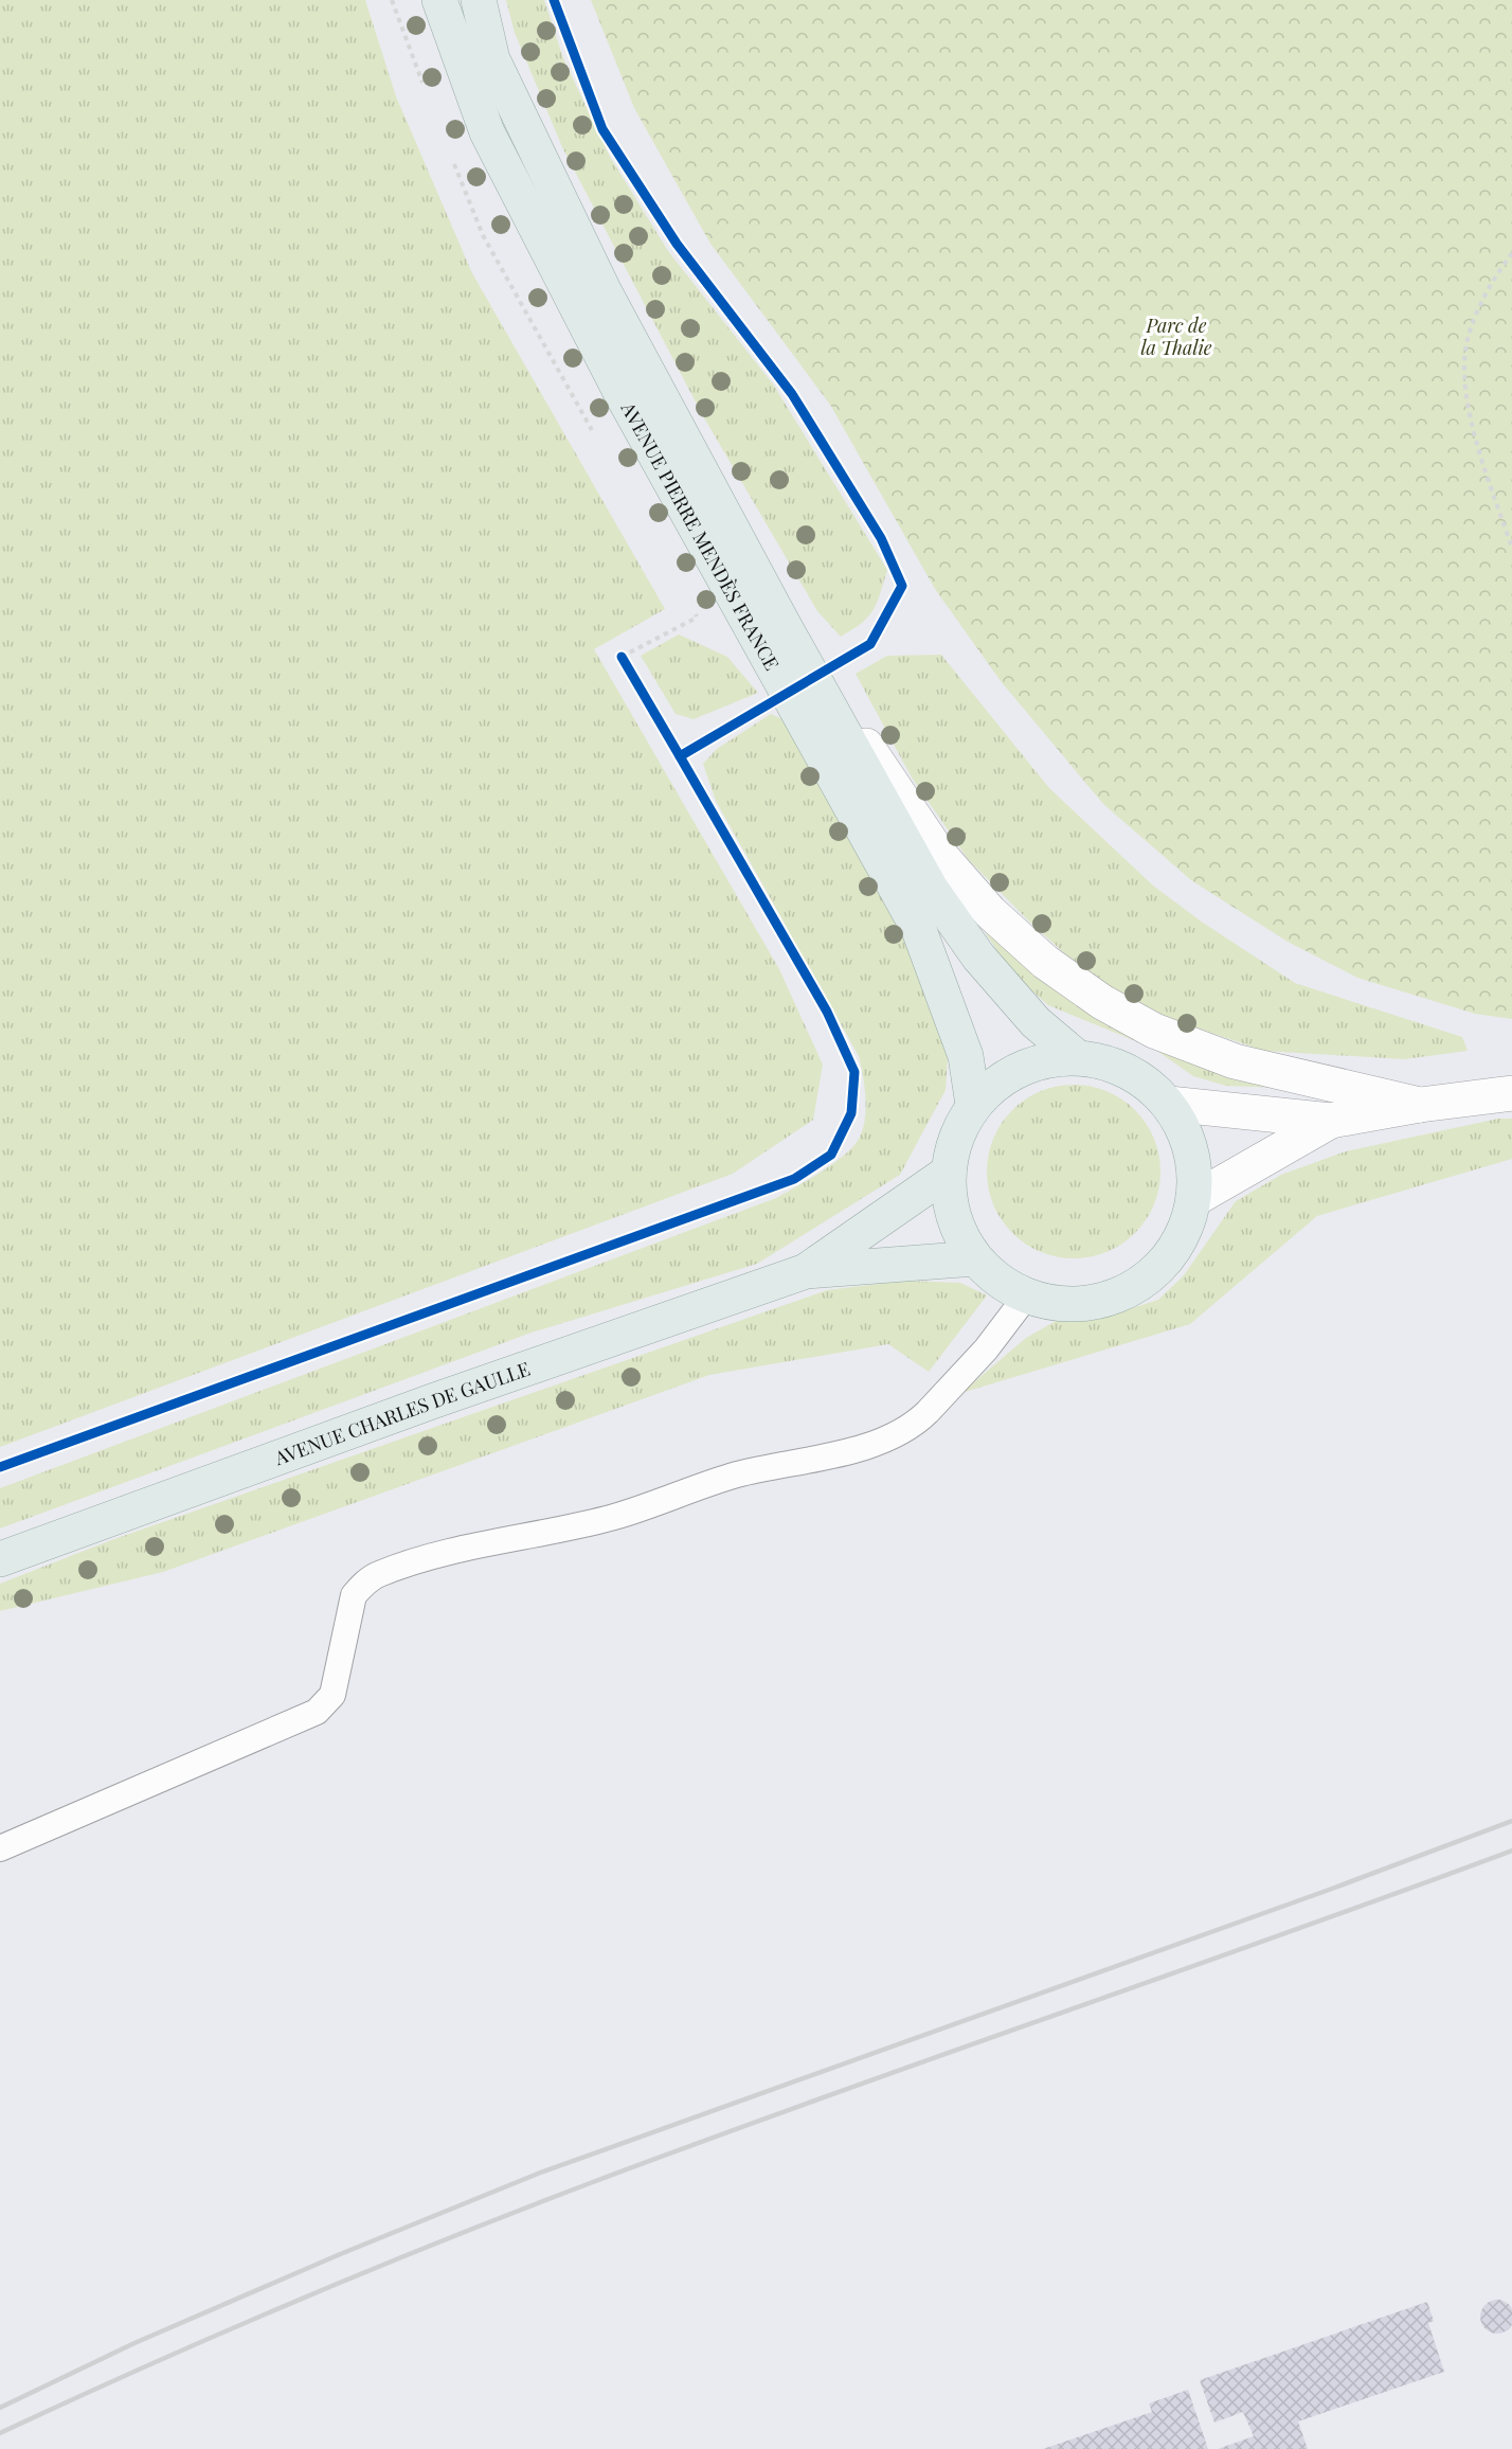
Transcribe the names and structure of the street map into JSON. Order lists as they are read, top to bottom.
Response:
{
  "streets": {
    "main road": ["AVENUE PIERRE MENDÈS FRANCE", "AVENUE CHARLES DE GAULLE"]
  },
  "crossings": [
    ["AVENUE PIERRE MENDÈS FRANCE", "AVENUE CHARLES DE GAULLE"]
  ],
  "parks": ["Parc de la Thalie"]
}
